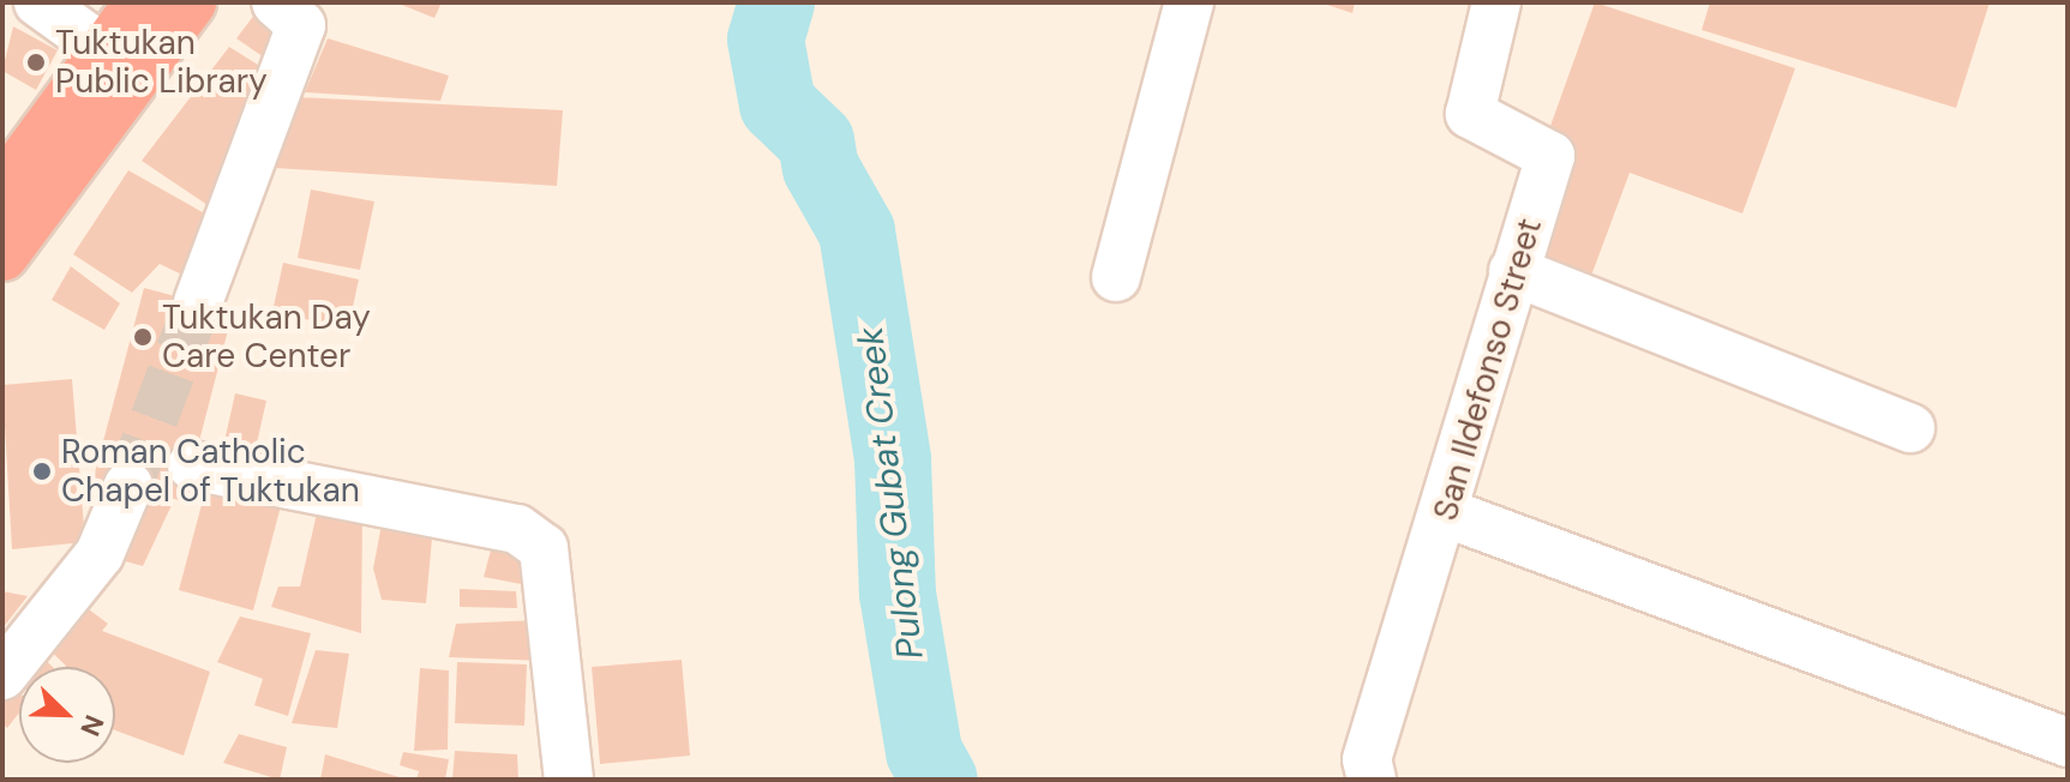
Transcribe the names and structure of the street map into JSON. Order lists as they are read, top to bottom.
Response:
{
  "streets": {
    "street": ["San Ildefonso Street"]
  },
  "water": ["Pulong Gubat Creek"],
  "places": ["Tuktukan Public Library", "Tuktukan Day Care Center", "Roman Catholic Chapel of Tuktukan"],
  "north": "bottom right"
}
